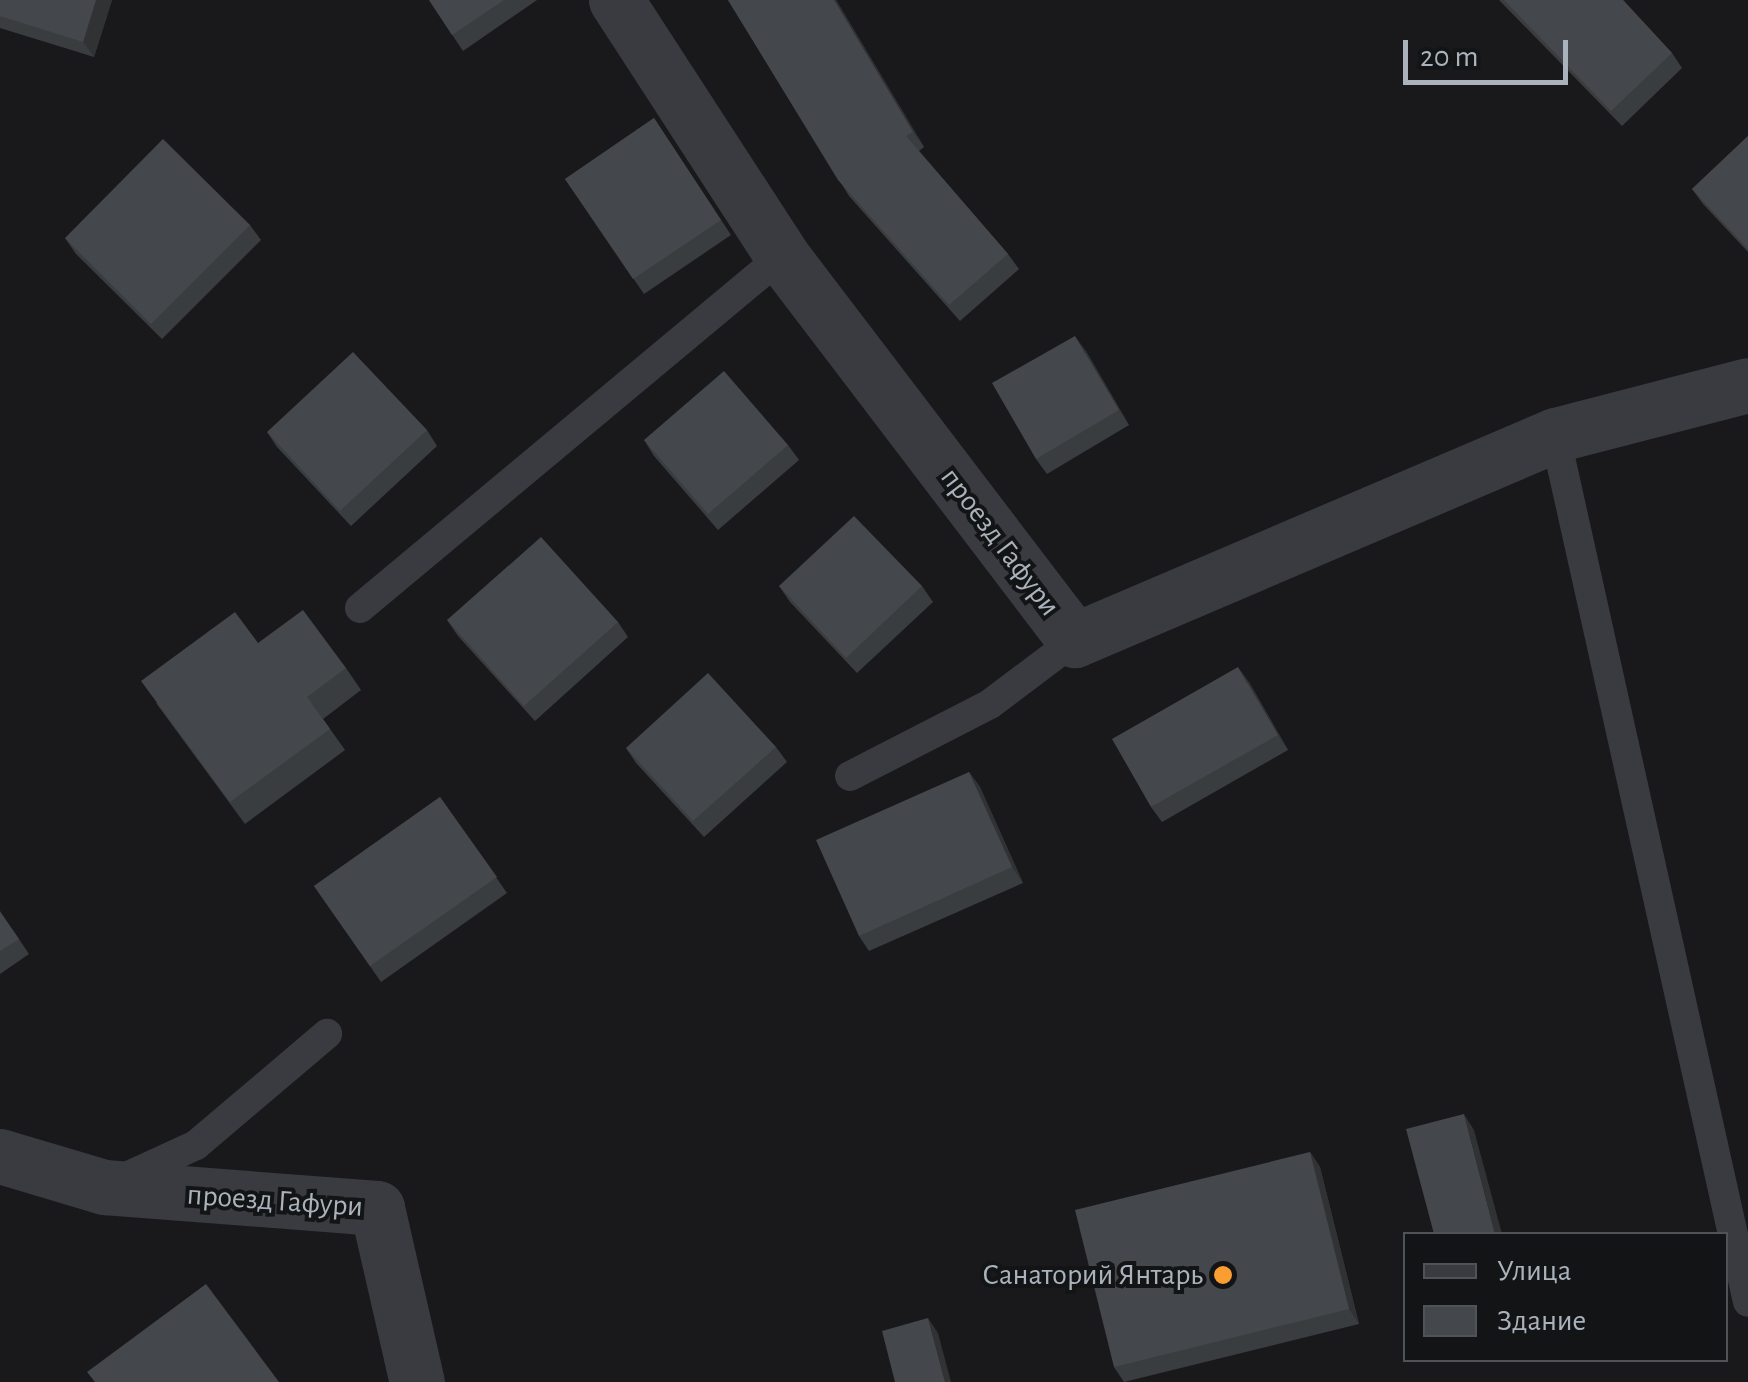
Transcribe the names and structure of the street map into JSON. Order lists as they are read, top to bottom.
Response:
{
  "streets": {
    "street": ["проезд Гафури"]
  },
  "places": ["Санаторий Янтарь"],
  "legend": ["Улица", "Здание"],
  "scale_bar": "20 m"
}
